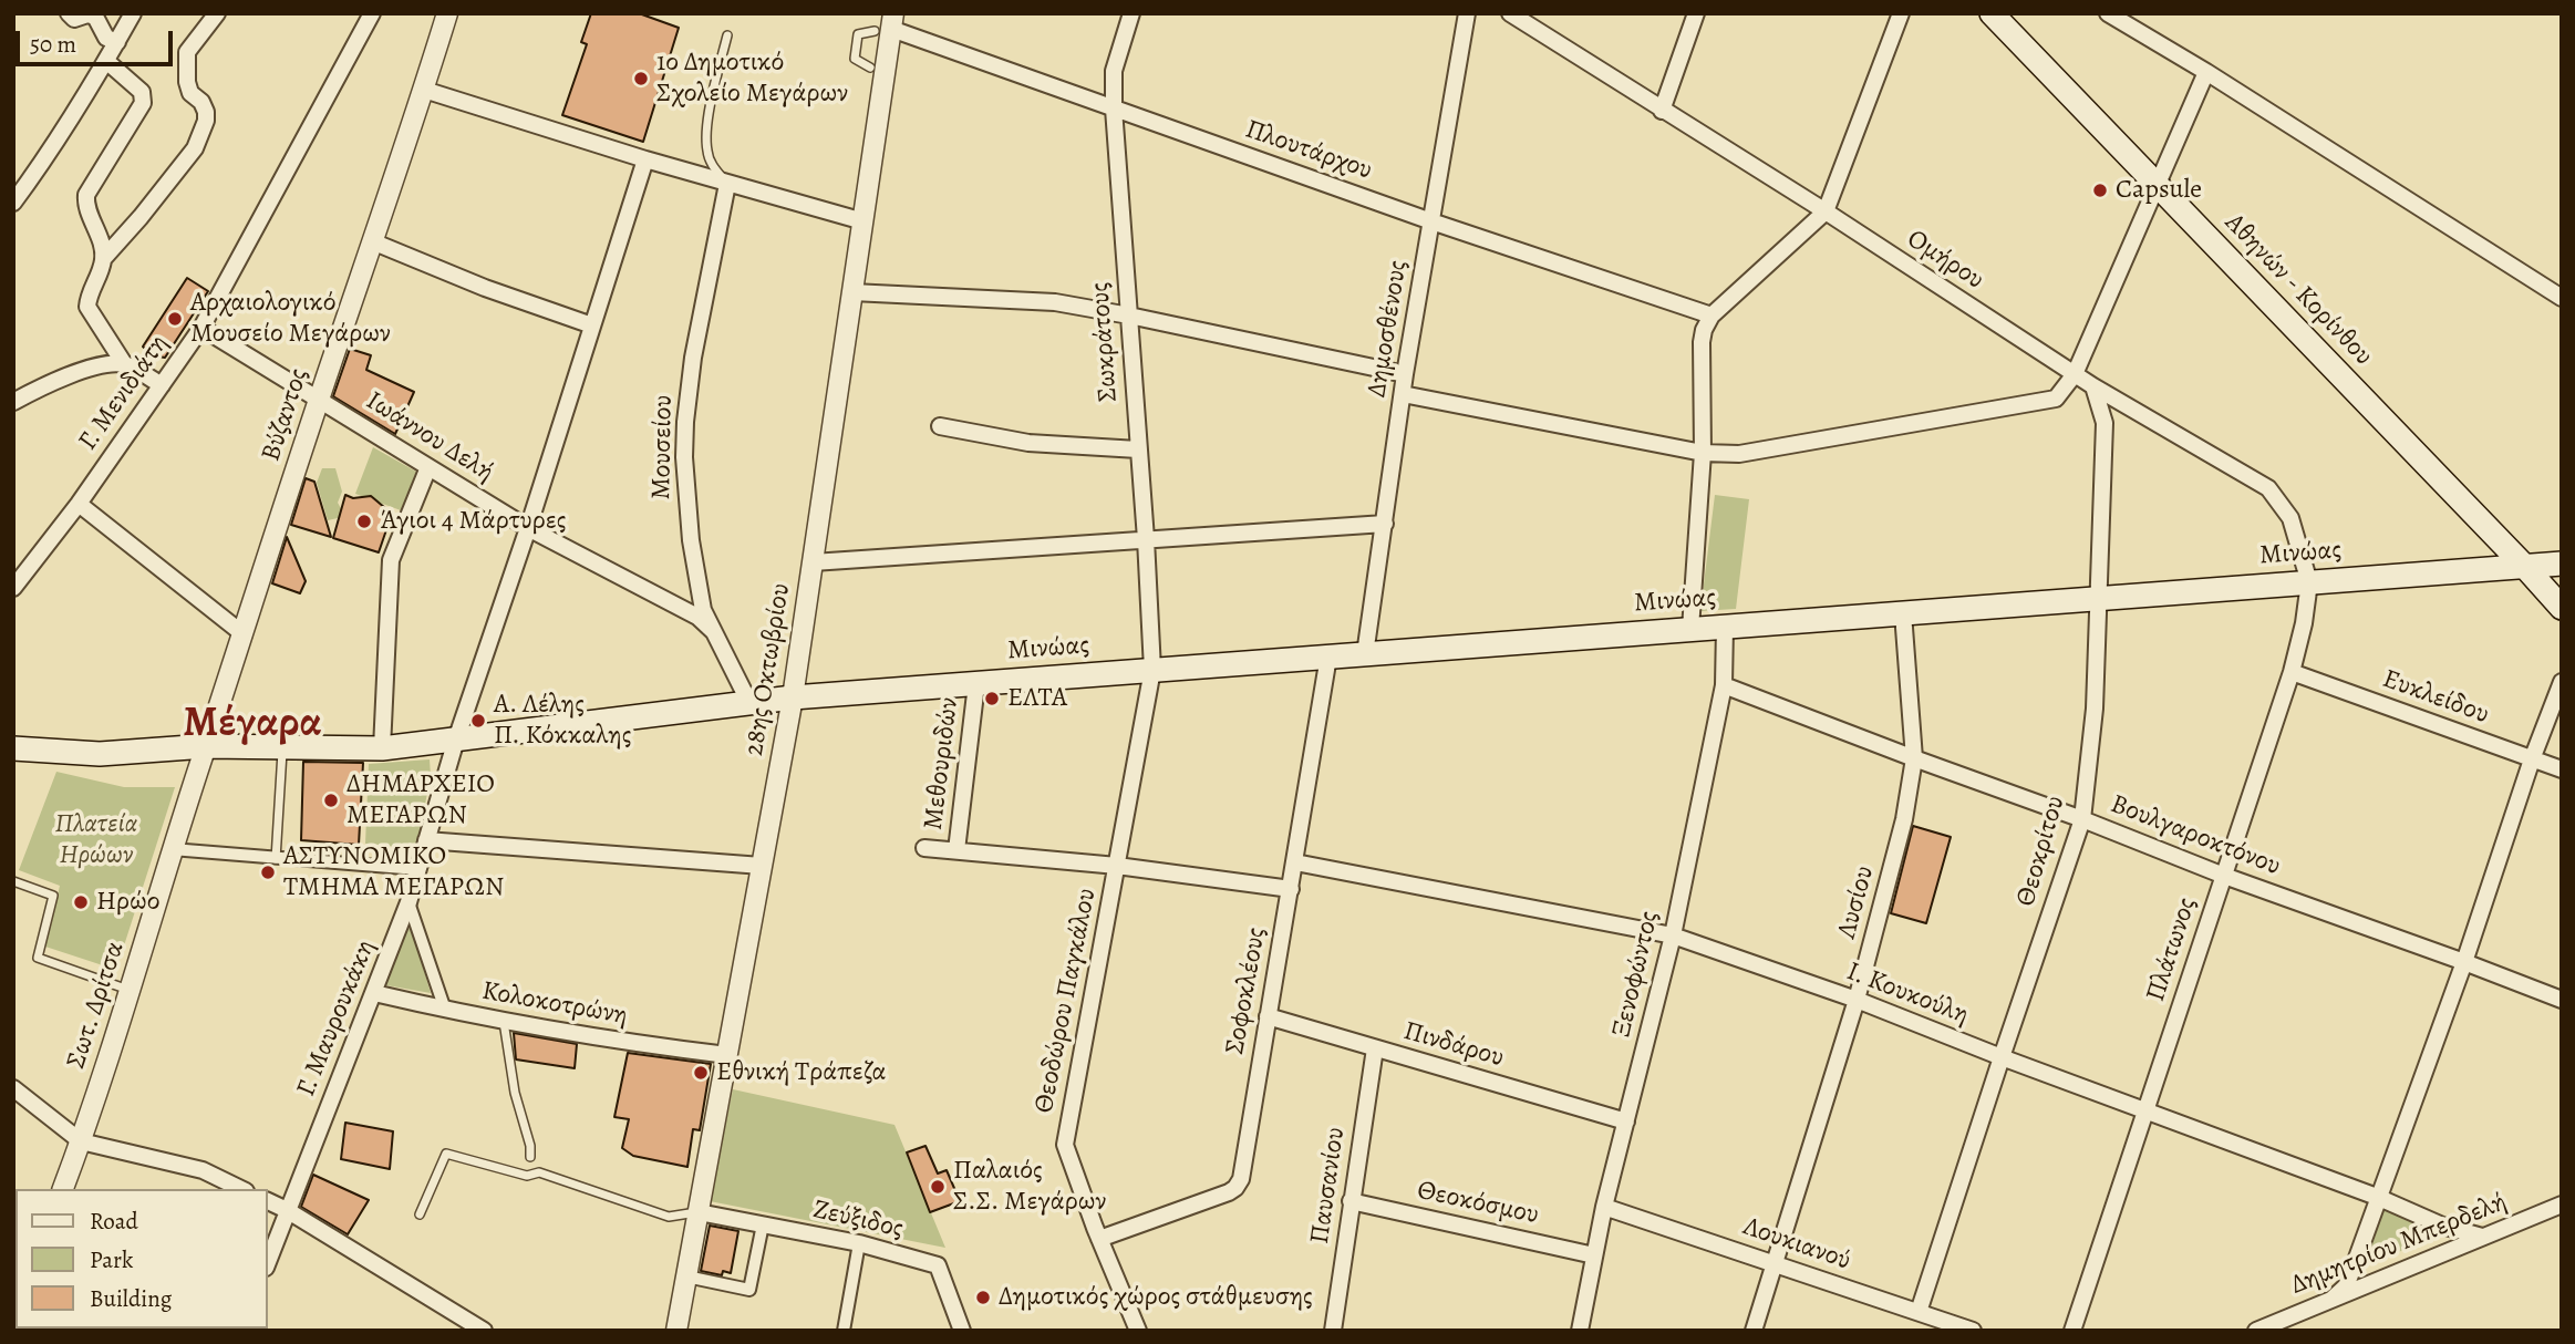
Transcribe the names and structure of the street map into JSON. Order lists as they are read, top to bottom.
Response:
{
  "streets": {
    "main road": ["Αθηνών - Κορίνθου", "Μινώας"],
    "street": [
      "Πλουτάρχου",
      "Ομήρου",
      "Δημοσθένους",
      "Σωκράτους",
      "Γ. Μενιδιάτη",
      "Βύζαντος",
      "Ιωάννου Δελή",
      "Μουσείου",
      "28ης Οκτωβρίου",
      "Ευκλείδου",
      "Μεθουριδών",
      "Βουλγαροκτόνου",
      "Θεοκρίτου",
      "Λυσίου",
      "Πλάτωνος",
      "Ξενοφώντος",
      "Σοφοκλέους",
      "Ι. Κουκούλη",
      "Θεοδώρου Παγκάλου",
      "Κολοκοτρώνη",
      "Σωτ. Δρίτσα",
      "Γ. Μαυρουκάκη",
      "Πινδάρου",
      "Παυσανίου",
      "Θεοκόσμου",
      "Ζεύξιδος",
      "Λουκιανού",
      "Δημητρίου Μπερδελή"
    ]
  },
  "crossings": [
    ["Πλουτάρχου", "Δημοσθένους"],
    ["Πλουτάρχου", "Σωκράτους"],
    ["Πλουτάρχου", "28ης Οκτωβρίου"],
    ["Ομήρου", "Μινώας"],
    ["Ομήρου", "Θεοκρίτου"],
    ["Ομήρου", "Πλάτωνος"],
    ["Αθηνών - Κορίνθου", "Μινώας"],
    ["Δημοσθένους", "Μινώας"],
    ["Σωκράτους", "Μινώας"],
    ["Σωκράτους", "Θεοδώρου Παγκάλου"],
    ["Γ. Μενιδιάτη", "Ιωάννου Δελή"],
    ["Βύζαντος", "Ιωάννου Δελή"],
    ["Βύζαντος", "Μινώας"],
    ["Βύζαντος", "Σωτ. Δρίτσα"],
    ["Ιωάννου Δελή", "Μουσείου"],
    ["Ιωάννου Δελή", "Γ. Μαυρουκάκη"],
    ["Μουσείου", "Μινώας"],
    ["Μινώας", "28ης Οκτωβρίου"],
    ["Μινώας", "Μεθουριδών"],
    ["Μινώας", "Θεοκρίτου"],
    ["Μινώας", "Λυσίου"],
    ["Μινώας", "Πλάτωνος"],
    ["Μινώας", "Ξενοφώντος"],
    ["Μινώας", "Σοφοκλέους"],
    ["Μινώας", "Θεοδώρου Παγκάλου"],
    ["Μινώας", "Σωτ. Δρίτσα"],
    ["Μινώας", "Γ. Μαυρουκάκη"],
    ["28ης Οκτωβρίου", "Κολοκοτρώνη"],
    ["28ης Οκτωβρίου", "Ζεύξιδος"],
    ["Ευκλείδου", "Πλάτωνος"],
    ["Βουλγαροκτόνου", "Θεοκρίτου"],
    ["Βουλγαροκτόνου", "Λυσίου"],
    ["Βουλγαροκτόνου", "Πλάτωνος"],
    ["Βουλγαροκτόνου", "Ξενοφώντος"],
    ["Θεοκρίτου", "Ι. Κουκούλη"],
    ["Θεοκρίτου", "Λουκιανού"],
    ["Λυσίου", "Ι. Κουκούλη"],
    ["Λυσίου", "Λουκιανού"],
    ["Πλάτωνος", "Ι. Κουκούλη"],
    ["Ξενοφώντος", "Ι. Κουκούλη"],
    ["Ξενοφώντος", "Πινδάρου"],
    ["Ξενοφώντος", "Θεοκόσμου"],
    ["Ξενοφώντος", "Λουκιανού"],
    ["Σοφοκλέους", "Ι. Κουκούλη"],
    ["Σοφοκλέους", "Θεοδώρου Παγκάλου"],
    ["Σοφοκλέους", "Πινδάρου"],
    ["Ι. Κουκούλη", "Δημητρίου Μπερδελή"],
    ["Κολοκοτρώνη", "Γ. Μαυρουκάκη"],
    ["Πινδάρου", "Παυσανίου"],
    ["Παυσανίου", "Θεοκόσμου"]
  ],
  "districts": ["Μέγαρα"],
  "parks": ["Πλατεία Ηρώων"],
  "places": [
    "1ο Δημοτικό Σχολείο Μεγάρων",
    "Capsule",
    "Αρχαιολογικό Μουσείο Μεγάρων",
    "Άγιοι 4 Μάρτυρες",
    "ΕΛΤΑ",
    "Α. Λέλης Π. Κόκκαλης",
    "ΔΗΜΑΡΧΕΙΟ ΜΕΓΑΡΩΝ",
    "ΑΣΤΥΝΟΜΙΚΟ ΤΜΗΜΑ ΜΕΓΑΡΩΝ",
    "Ηρώο",
    "Εθνική Τράπεζα",
    "Παλαιός Σ.Σ. Μεγάρων",
    "Δημοτικός χώρος στάθμευσης"
  ],
  "legend": ["Road", "Park", "Building"],
  "scale_bar": "50 m"
}
